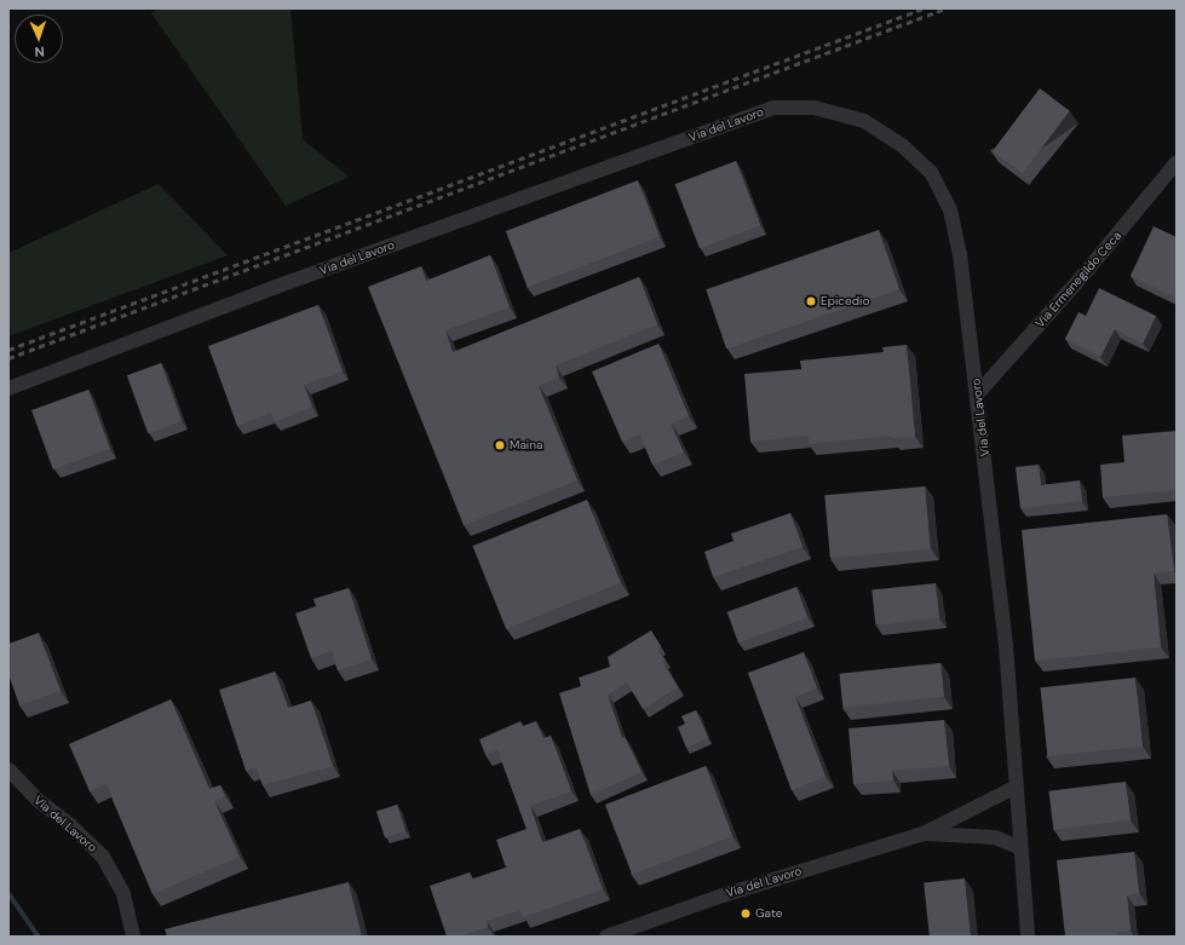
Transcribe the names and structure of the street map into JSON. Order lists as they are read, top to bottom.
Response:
{
  "streets": {
    "street": ["Via del Lavoro", "Via Ermenegildo Ceca"]
  },
  "crossings": [
    ["Via del Lavoro", "Via Ermenegildo Ceca"]
  ],
  "places": ["Epicedio", "Maina", "Gate"],
  "north": "bottom"
}
